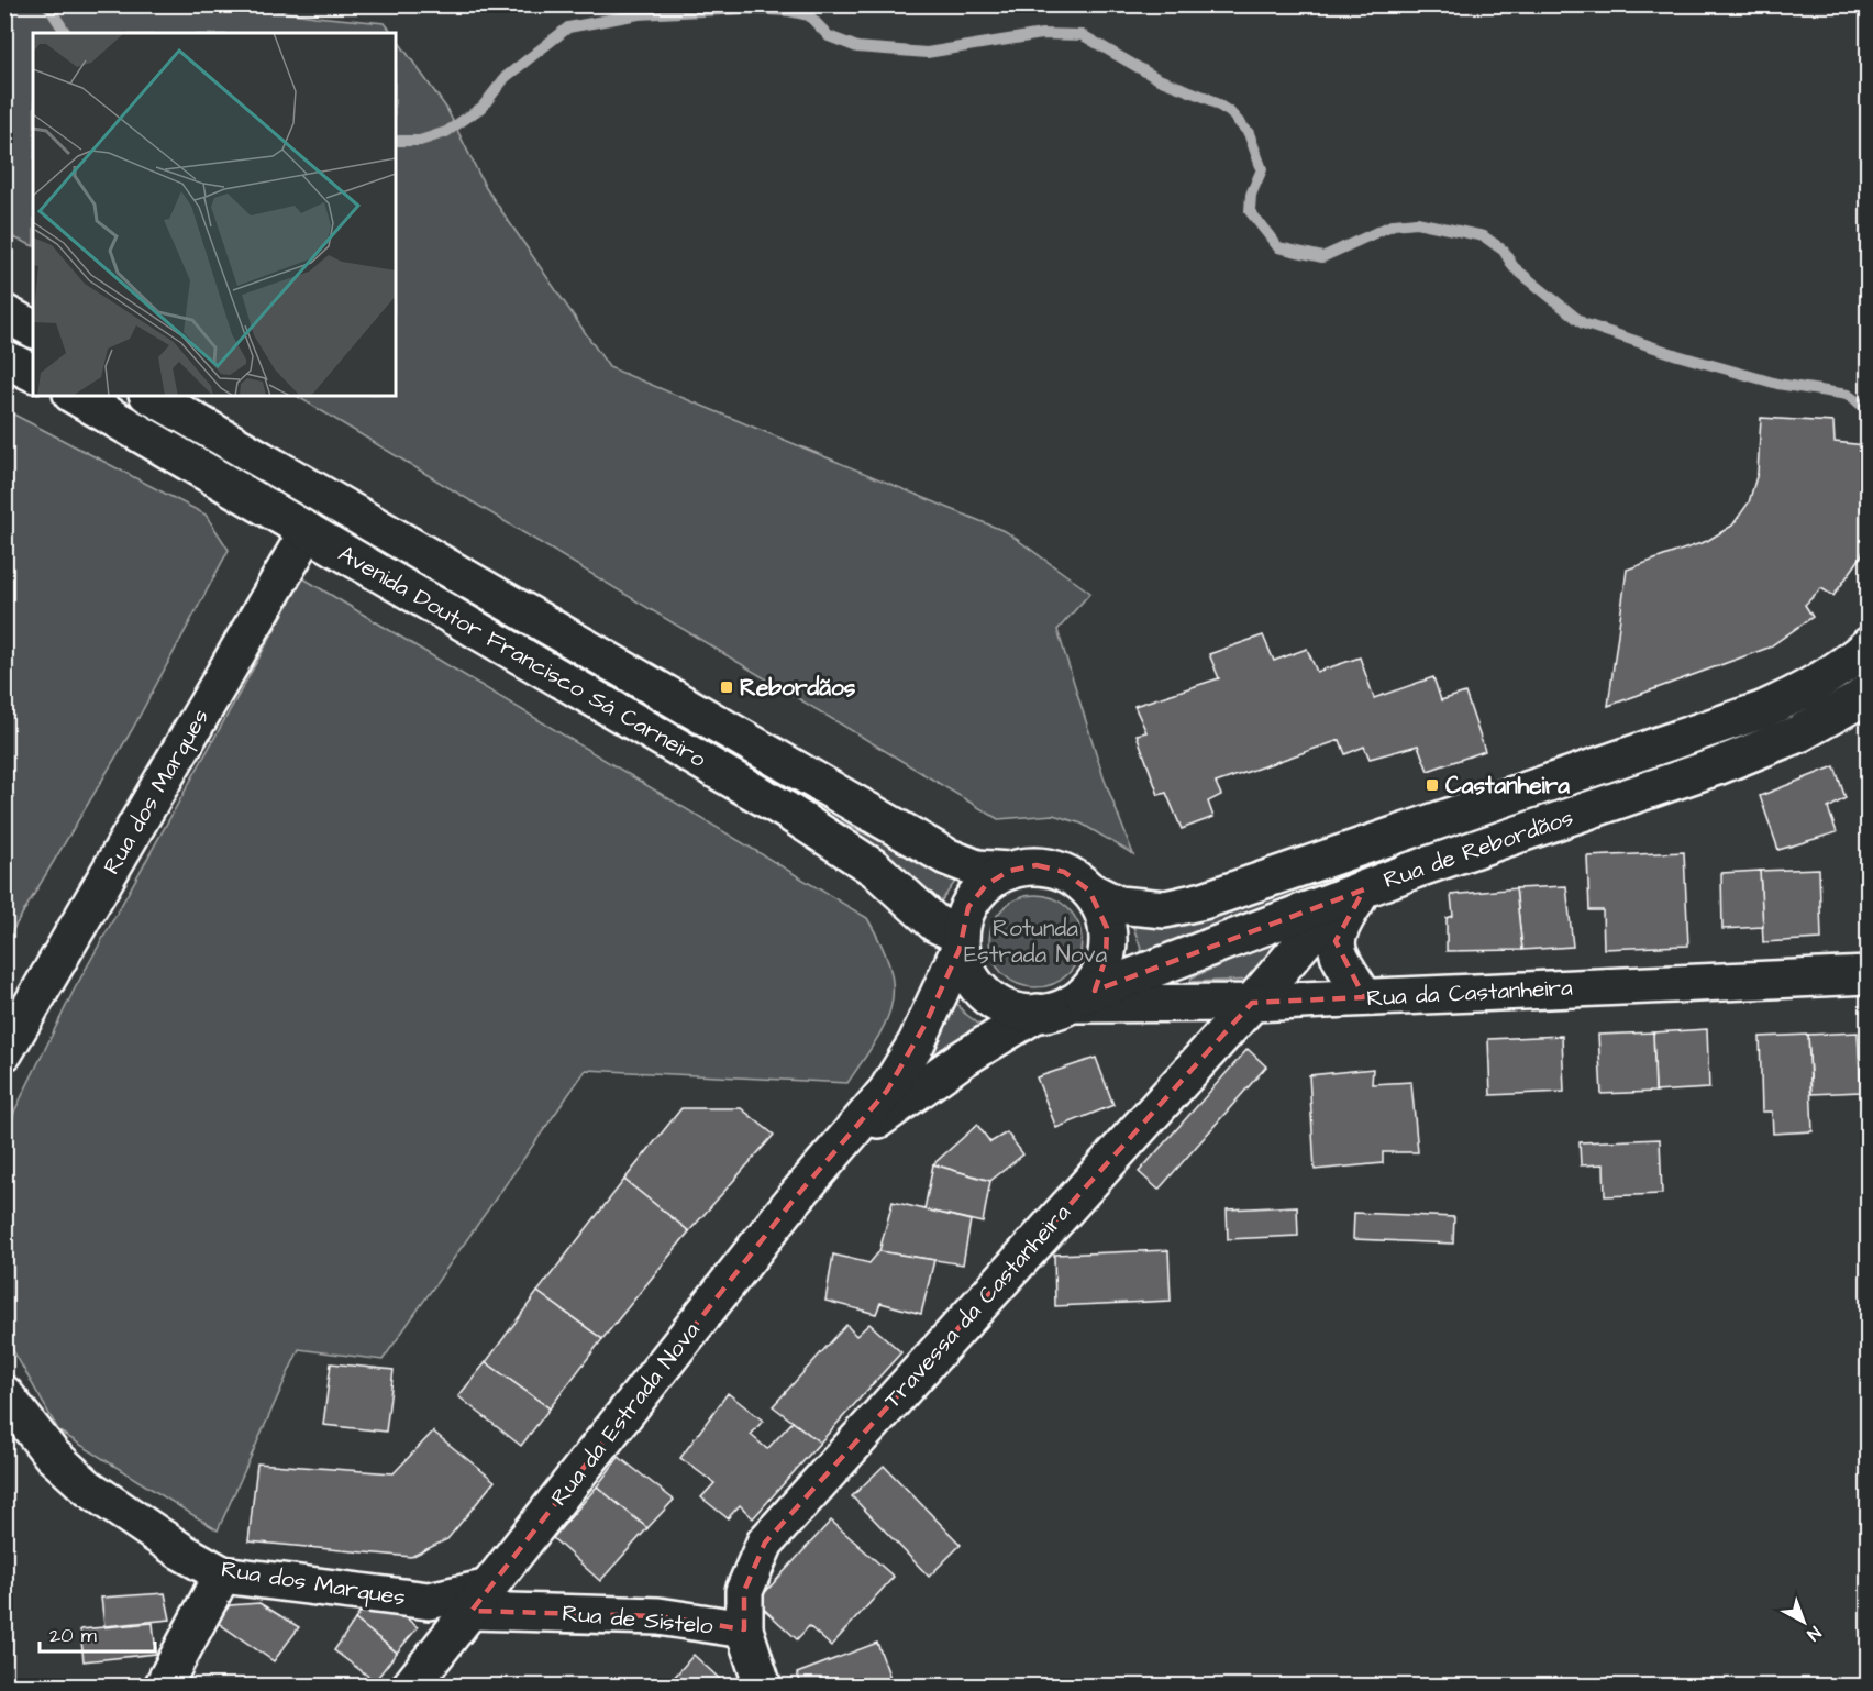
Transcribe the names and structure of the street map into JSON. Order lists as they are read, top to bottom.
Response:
{
  "streets": {
    "street": [
      "Avenida Doutor Francisco Sá Carneiro",
      "Rua dos Marques",
      "Rua de Rebordãos",
      "Rua da Castanheira",
      "Travessa da Castanheira",
      "Rua da Estrada Nova",
      "Rua de Sistelo"
    ]
  },
  "crossings": [
    ["Avenida Doutor Francisco Sá Carneiro", "Rua dos Marques"],
    ["Avenida Doutor Francisco Sá Carneiro", "Rua de Rebordãos"],
    ["Avenida Doutor Francisco Sá Carneiro", "Rua da Castanheira"],
    ["Avenida Doutor Francisco Sá Carneiro", "Rua da Estrada Nova"],
    ["Rua dos Marques", "Rua da Estrada Nova"],
    ["Rua dos Marques", "Rua de Sistelo"],
    ["Rua de Rebordãos", "Rua da Castanheira"],
    ["Rua de Rebordãos", "Travessa da Castanheira"],
    ["Rua de Rebordãos", "Rua da Estrada Nova"],
    ["Rua da Castanheira", "Travessa da Castanheira"],
    ["Rua da Castanheira", "Rua da Estrada Nova"],
    ["Travessa da Castanheira", "Rua de Sistelo"],
    ["Rua da Estrada Nova", "Rua de Sistelo"]
  ],
  "parks": ["Rotunda Estrada Nova"],
  "places": {
    "transit": ["Rebordãos", "Castanheira"]
  },
  "scale_bar": "20 m",
  "north": "bottom right"
}
